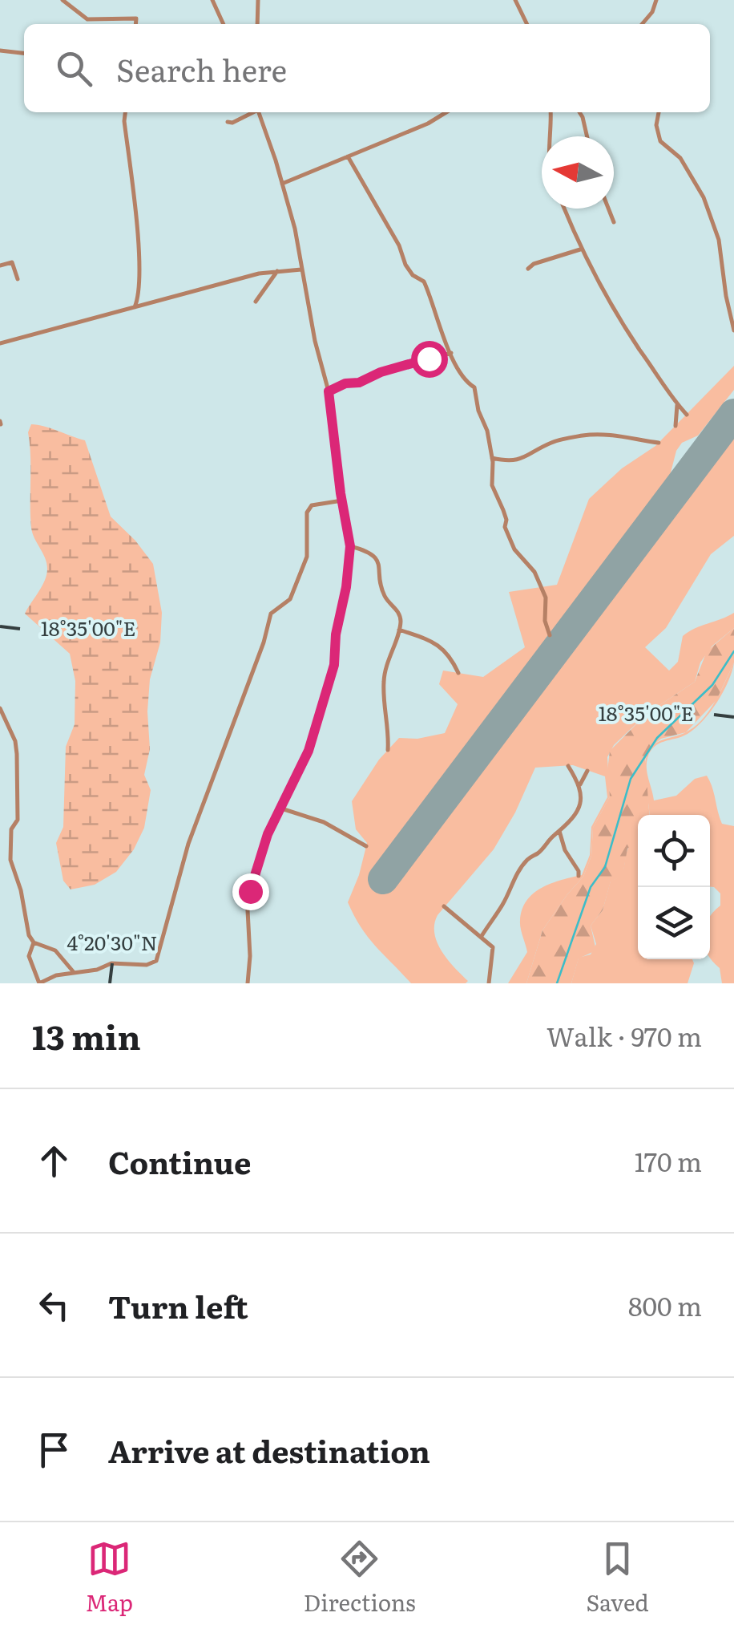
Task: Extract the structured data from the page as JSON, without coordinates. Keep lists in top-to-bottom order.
{
  "north": "left",
  "page": {
    "search": "Search here",
    "heading": ["13 min", "Walk · 970 m"],
    "list": [
      ["Continue", "170 m"],
      ["Turn left", "800 m"],
      "Arrive at destination"
    ],
    "nav": ["Map", "Directions", "Saved"]
  },
  "coordinates": ["18°35'00\"E", "4°20'30\"N"]
}
